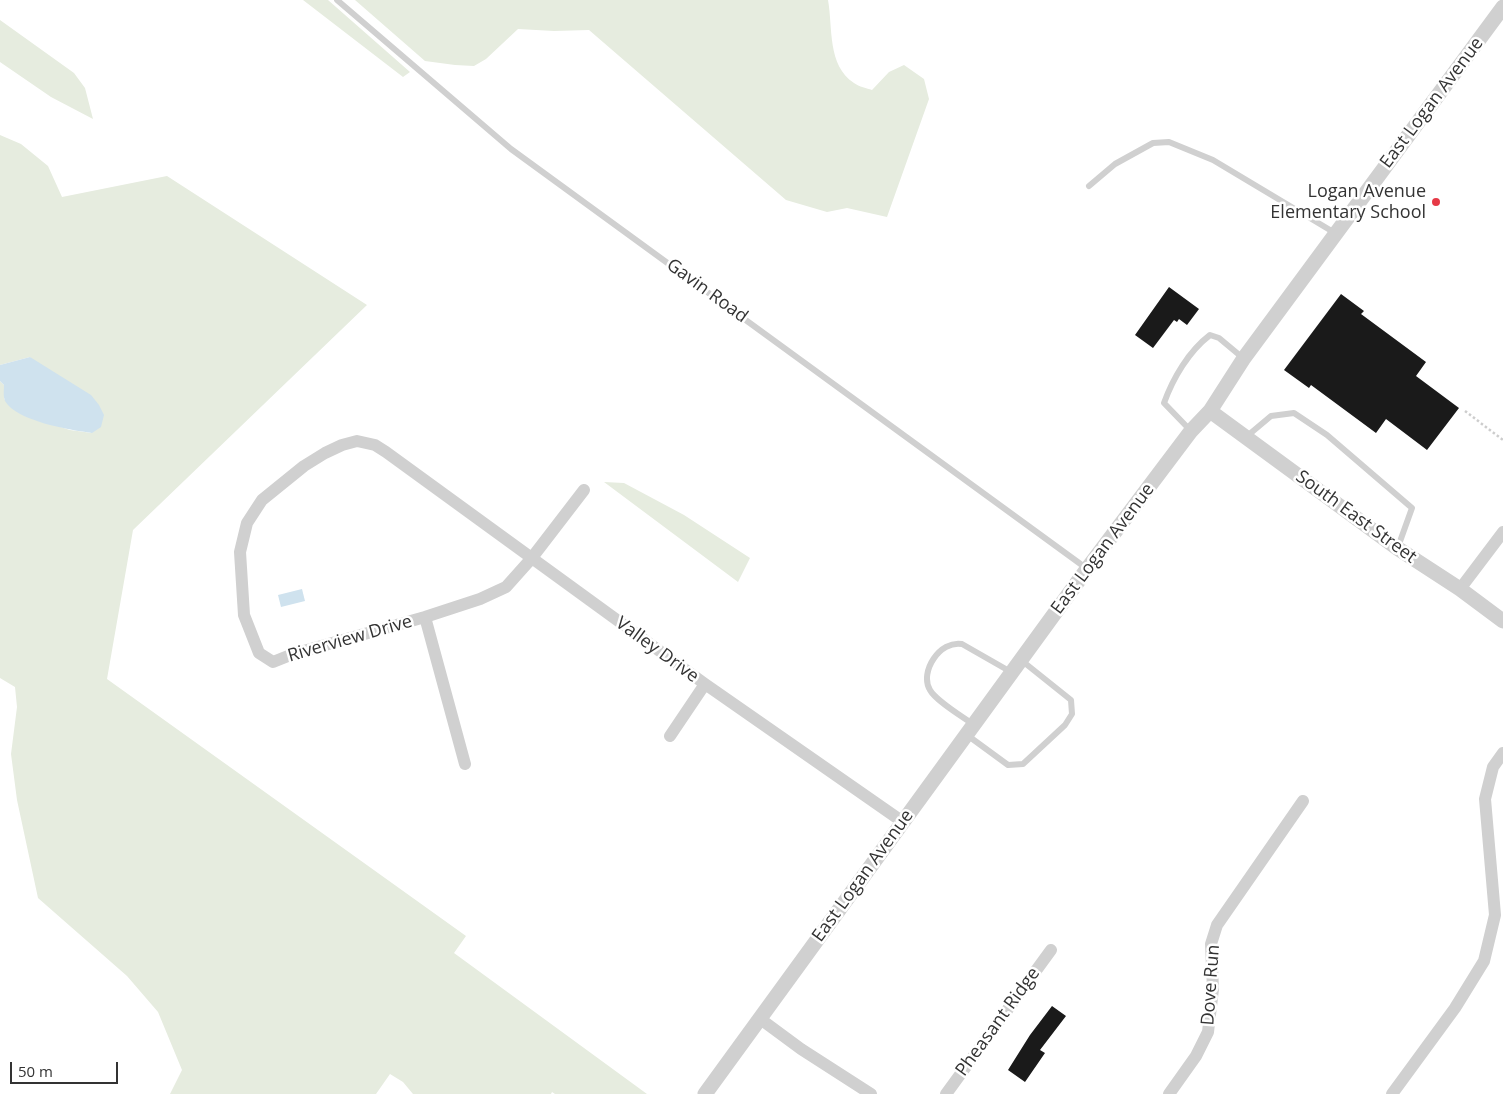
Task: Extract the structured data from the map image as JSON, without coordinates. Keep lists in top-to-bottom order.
{
  "streets": {
    "street": [
      "East Logan Avenue",
      "South East Street",
      "Riverview Drive",
      "Valley Drive",
      "Dove Run",
      "Pheasant Ridge"
    ],
    "lane": ["Gavin Road"]
  },
  "crossings": [
    ["East Logan Avenue", "Gavin Road"],
    ["East Logan Avenue", "South East Street"],
    ["East Logan Avenue", "Valley Drive"],
    ["Riverview Drive", "Valley Drive"]
  ],
  "places": ["Logan Avenue Elementary School"],
  "scale_bar": "50 m"
}
